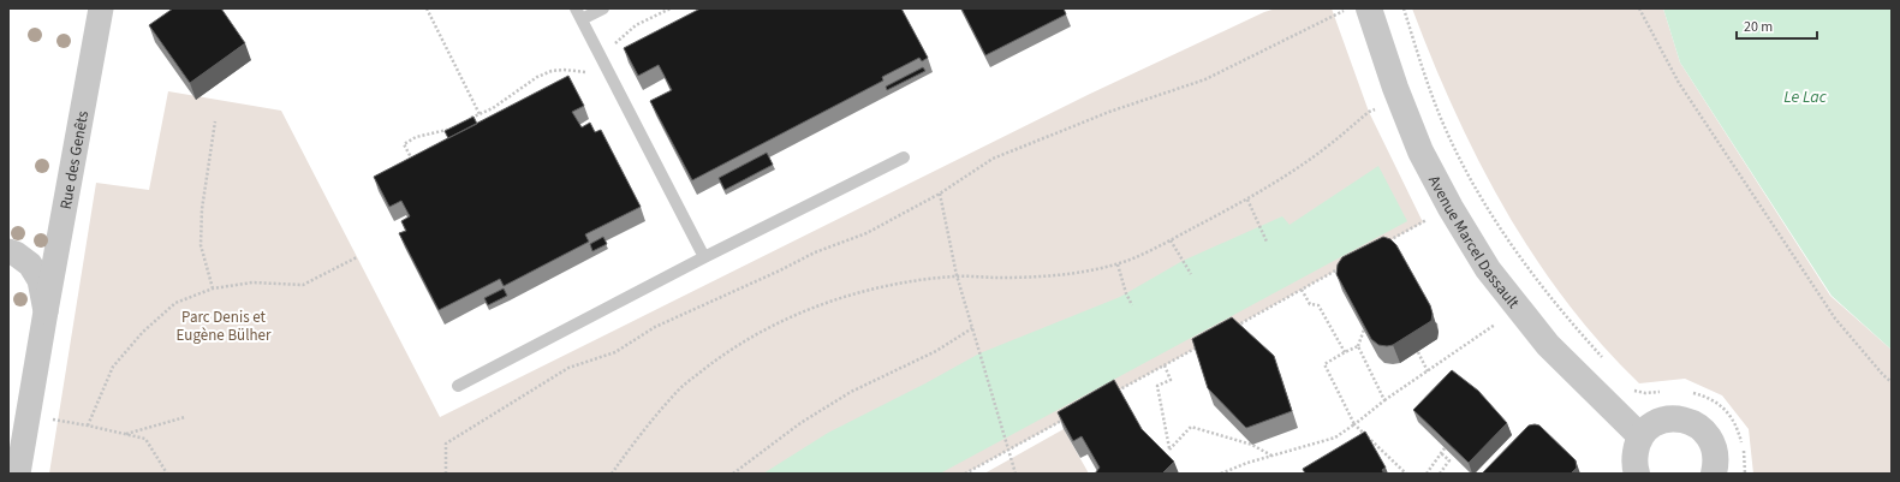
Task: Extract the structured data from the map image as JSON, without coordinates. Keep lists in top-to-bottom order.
{
  "streets": {
    "street": ["Rue des Genêts", "Avenue Marcel Dassault"]
  },
  "water": ["Le Lac"],
  "parks": ["Parc Denis et Eugène Bülher"],
  "scale_bar": "20 m"
}
